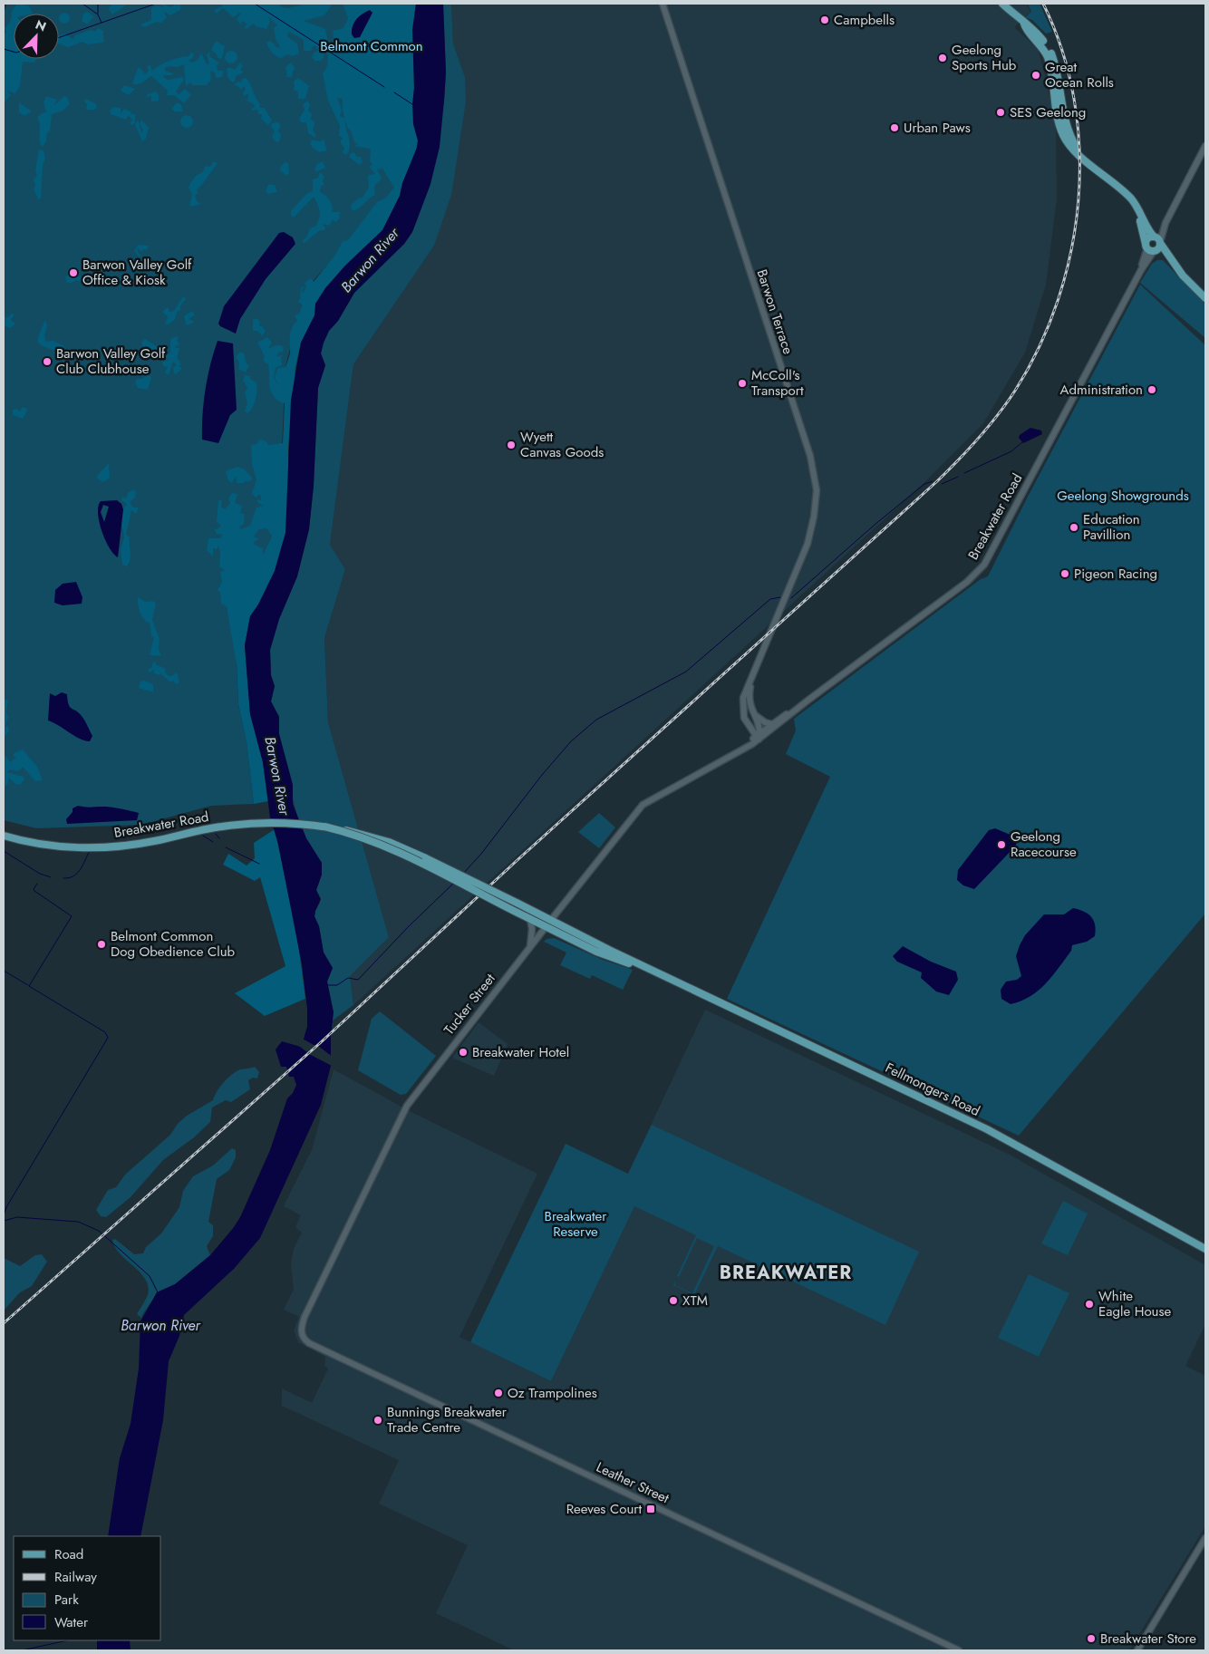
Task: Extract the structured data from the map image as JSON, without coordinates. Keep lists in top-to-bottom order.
{
  "streets": {
    "main road": ["Breakwater Road", "Tucker Street", "Fellmongers Road"],
    "street": ["Barwon Terrace", "Leather Street"]
  },
  "crossings": [
    ["Barwon Terrace", "Tucker Street"],
    ["Breakwater Road", "Tucker Street"],
    ["Breakwater Road", "Fellmongers Road"],
    ["Tucker Street", "Fellmongers Road"],
    ["Tucker Street", "Leather Street"]
  ],
  "districts": ["BREAKWATER"],
  "water": ["Barwon River"],
  "parks": ["Belmont Common", "Geelong Showgrounds", "Breakwater Reserve"],
  "places": {
    "other": [
      "Campbells",
      "Geelong Sports Hub",
      "Great Ocean Rolls",
      "SES Geelong",
      "Urban Paws",
      "Barwon Valley Golf Office & Kiosk",
      "Barwon Valley Golf Club Clubhouse",
      "McColl's Transport",
      "Administration",
      "Wyett Canvas Goods",
      "Education Pavillion",
      "Pigeon Racing",
      "Geelong Racecourse",
      "Belmont Common Dog Obedience Club",
      "Breakwater Hotel",
      "XTM",
      "White Eagle House",
      "Oz Trampolines",
      "Bunnings Breakwater Trade Centre",
      "Breakwater Store"
    ],
    "transit": ["Reeves Court"]
  },
  "legend": [
    "Road",
    "Railway",
    "Park",
    "Water"
  ],
  "north": "top right"
}
